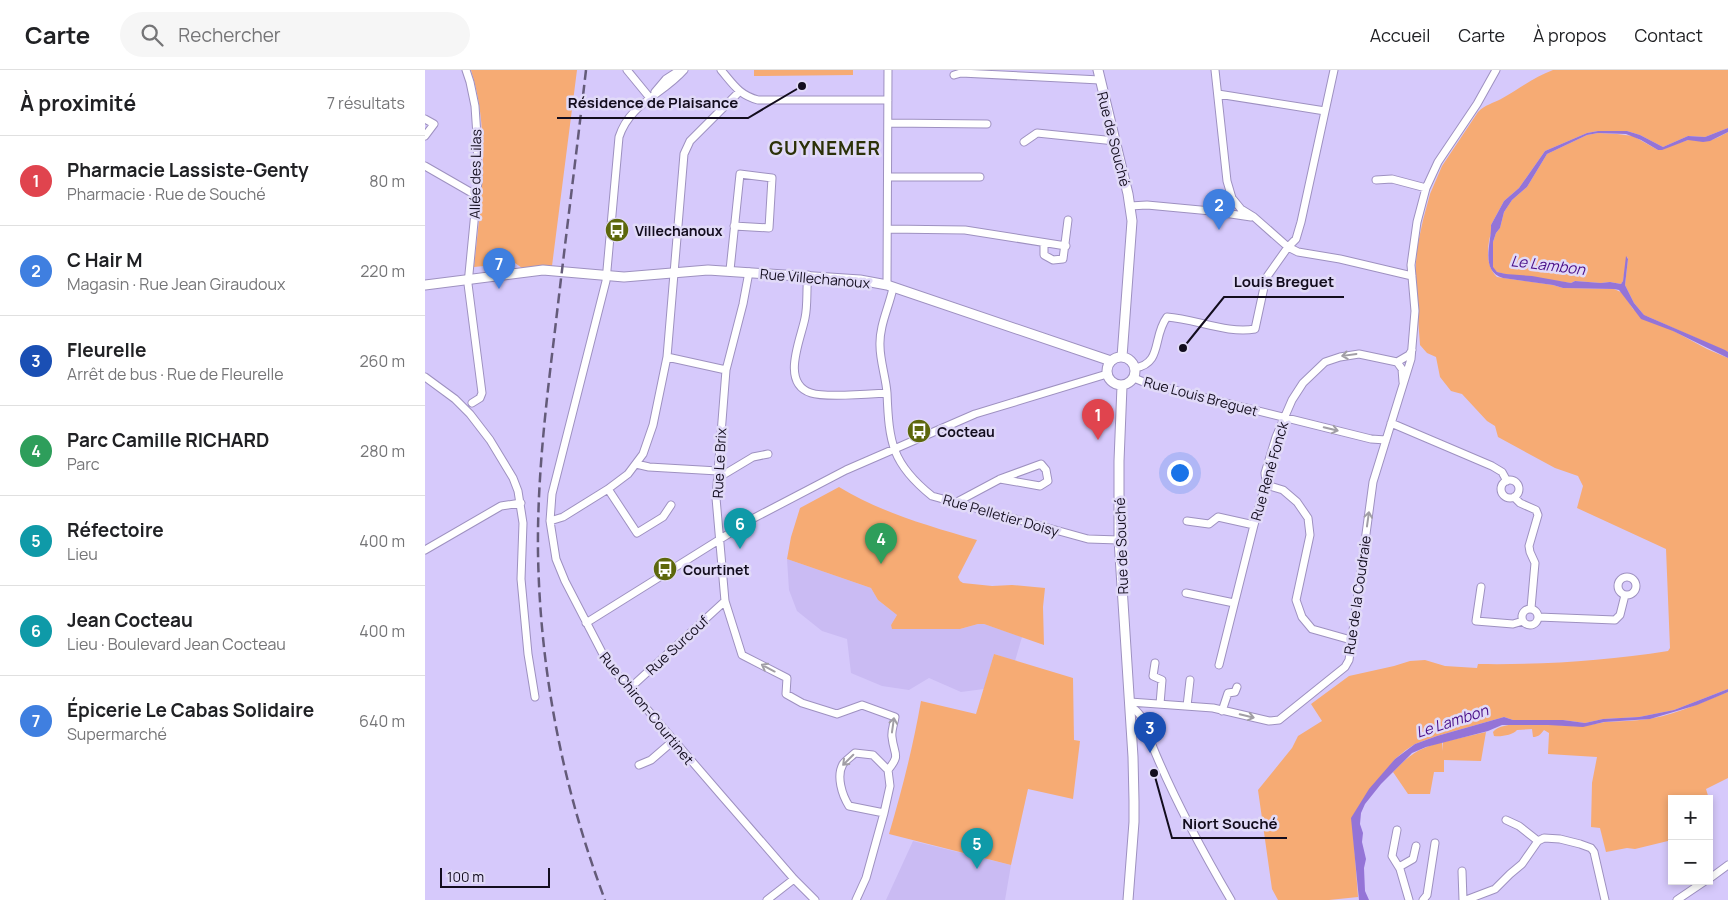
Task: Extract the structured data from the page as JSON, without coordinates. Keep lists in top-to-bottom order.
{
  "streets": {
    "street": [
      "Rue de Souché",
      "Allée des Lilas",
      "Rue Villechanoux",
      "Rue Louis Breguet",
      "Rue Le Brix",
      "Rue René Fonck",
      "Rue Pelletier Doisy",
      "Rue de la Coudraie",
      "Rue Surcouf",
      "Rue Chiron-Courtinet"
    ]
  },
  "crossings": [
    ["Rue de Souché", "Rue Villechanoux"],
    ["Rue de Souché", "Rue Louis Breguet"],
    ["Rue de Souché", "Rue Pelletier Doisy"],
    ["Rue de Souché", "Rue de la Coudraie"],
    ["Allée des Lilas", "Rue Villechanoux"],
    ["Rue Villechanoux", "Rue Louis Breguet"],
    ["Rue Villechanoux", "Rue Le Brix"],
    ["Rue Villechanoux", "Rue Pelletier Doisy"],
    ["Rue Villechanoux", "Rue Chiron-Courtinet"],
    ["Rue Louis Breguet", "Rue René Fonck"],
    ["Rue Louis Breguet", "Rue de la Coudraie"],
    ["Rue Le Brix", "Rue Surcouf"],
    ["Rue Surcouf", "Rue Chiron-Courtinet"]
  ],
  "one_way": ["Rue Louis Breguet", "Rue de la Coudraie"],
  "districts": ["GUYNEMER"],
  "water": ["Le Lambon"],
  "places": {
    "other": ["Résidence de Plaisance", "Louis Breguet", "Niort Souché"],
    "bus stop": ["Villechanoux", "Cocteau", "Courtinet"]
  },
  "scale_bar": "100 m",
  "page": {
    "header": "Carte",
    "search": "Rechercher",
    "nav": [
      "Accueil",
      "Carte",
      "À propos",
      "Contact"
    ],
    "heading": ["À proximité", "7 résultats"],
    "list": [
      {
        "mark": "1",
        "name": "Pharmacie Lassiste-Genty",
        "note": "Pharmacie · Rue de Souché",
        "value": "80 m"
      },
      {
        "mark": "2",
        "name": "C Hair M",
        "note": "Magasin · Rue Jean Giraudoux",
        "value": "220 m"
      },
      {
        "mark": "3",
        "name": "Fleurelle",
        "note": "Arrêt de bus · Rue de Fleurelle",
        "value": "260 m"
      },
      {
        "mark": "4",
        "name": "Parc Camille RICHARD",
        "note": "Parc",
        "value": "280 m"
      },
      {
        "mark": "5",
        "name": "Réfectoire",
        "note": "Lieu",
        "value": "400 m"
      },
      {
        "mark": "6",
        "name": "Jean Cocteau",
        "note": "Lieu · Boulevard Jean Cocteau",
        "value": "400 m"
      },
      {
        "mark": "7",
        "name": "Épicerie Le Cabas Solidaire",
        "note": "Supermarché",
        "value": "640 m"
      }
    ],
    "pins": [
      "2",
      "7",
      "1",
      "6",
      "4",
      "3",
      "5"
    ],
    "map_buttons": ["+", "−"],
    "scale": "100 m"
  }
}
